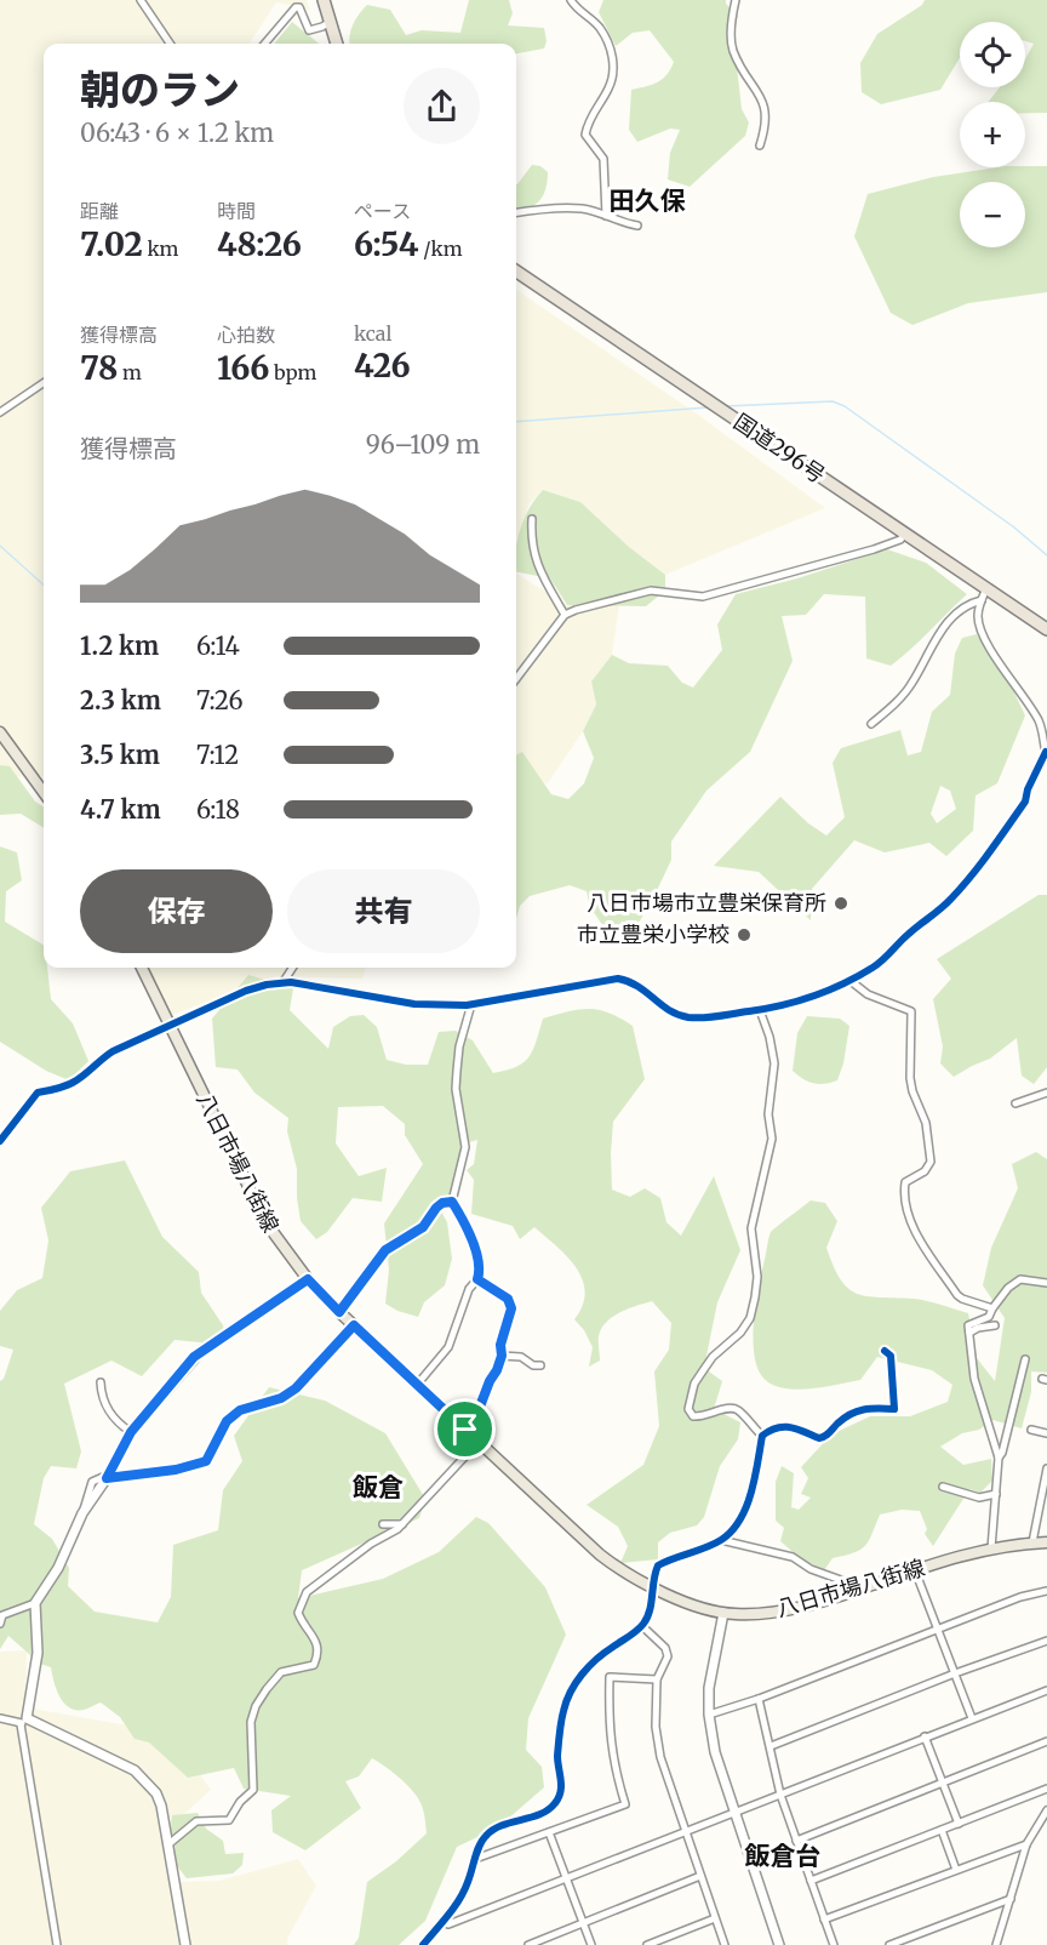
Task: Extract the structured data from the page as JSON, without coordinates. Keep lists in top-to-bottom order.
{
  "streets": {
    "highway": ["国道296号"],
    "main road": ["八日市場八街線"]
  },
  "districts": ["田久保", "飯倉", "飯倉台"],
  "places": ["八日市場市立豊栄保育所", "市立豊栄小学校"],
  "page": {
    "map_buttons": ["+", "−"],
    "heading": ["朝のラン", "06:43 · 6 × 1.2 km"],
    "stats": [
      ["距離", "7.02 km"],
      ["時間", "48:26"],
      ["ペース", "6:54 /km"],
      ["獲得標高", "78 m"],
      ["心拍数", "166 bpm"],
      ["kcal", "426"]
    ],
    "chart": ["獲得標高", "96–109 m"],
    "list": [
      {
        "name": "1.2 km",
        "note": "6:14"
      },
      {
        "name": "2.3 km",
        "note": "7:26"
      },
      {
        "name": "3.5 km",
        "note": "7:12"
      },
      {
        "name": "4.7 km",
        "note": "6:18"
      }
    ],
    "buttons": ["保存", "共有"]
  }
}
